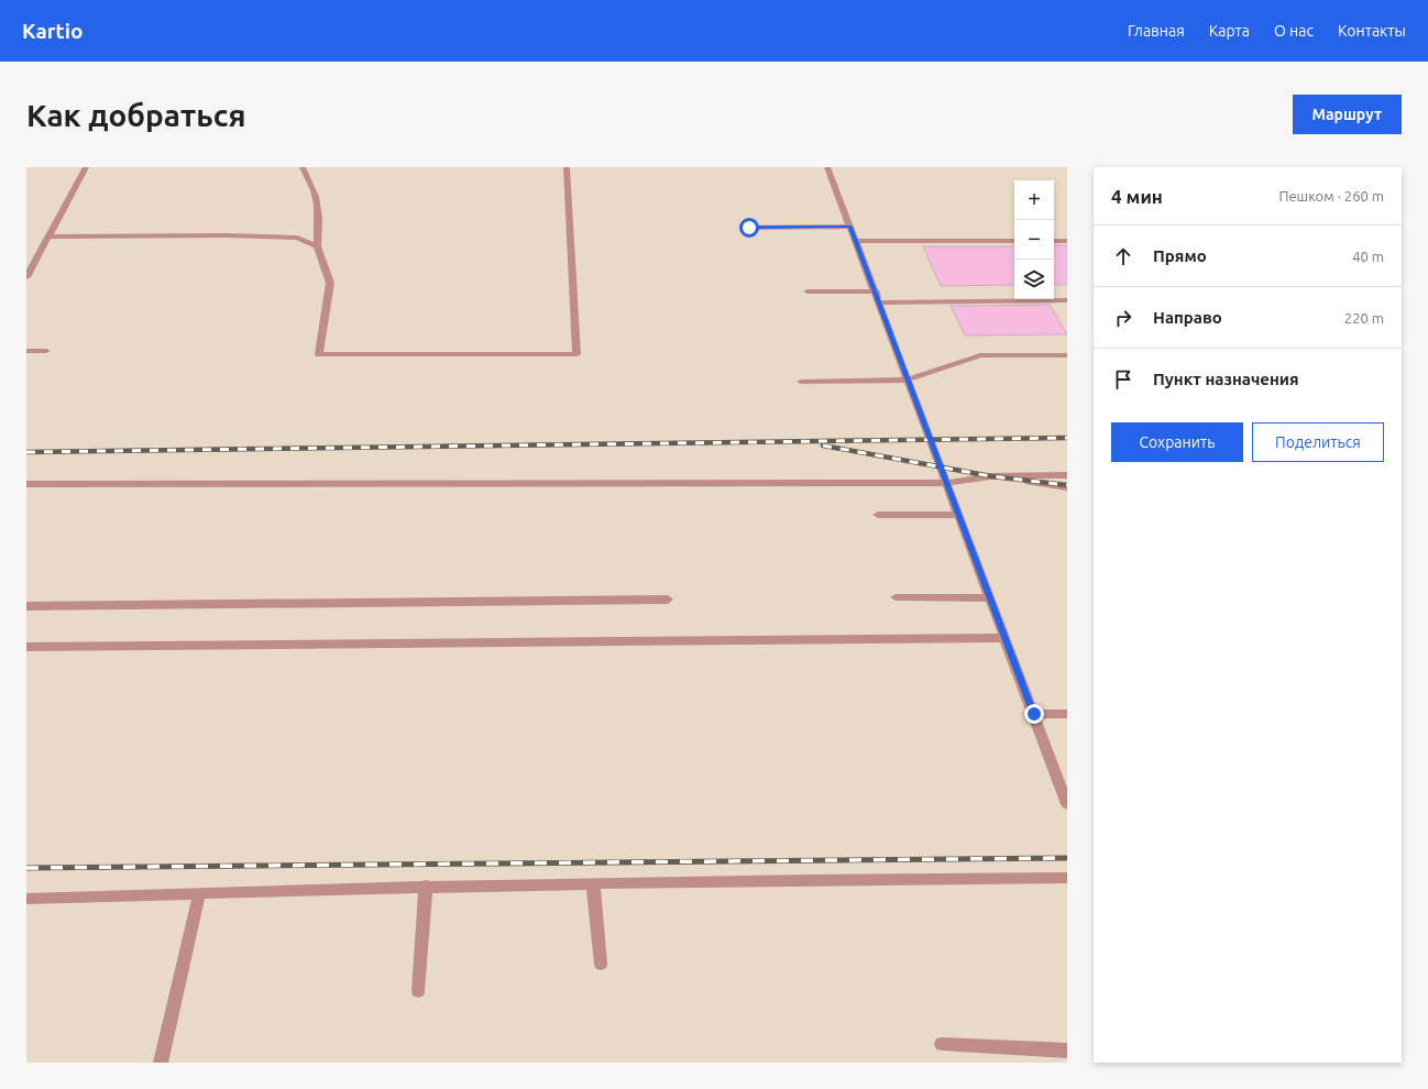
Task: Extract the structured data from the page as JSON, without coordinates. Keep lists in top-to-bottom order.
{
  "page": {
    "header": "Kartio",
    "nav": [
      "Главная",
      "Карта",
      "О нас",
      "Контакты"
    ],
    "buttons": [
      "Маршрут",
      ["Сохранить", "Поделиться"]
    ],
    "title": "Как добраться",
    "heading": ["4 мин", "Пешком · 260 m"],
    "map_buttons": ["+", "−"],
    "list": [
      ["Прямо", "40 m"],
      ["Направо", "220 m"],
      "Пункт назначения"
    ]
  }
}
